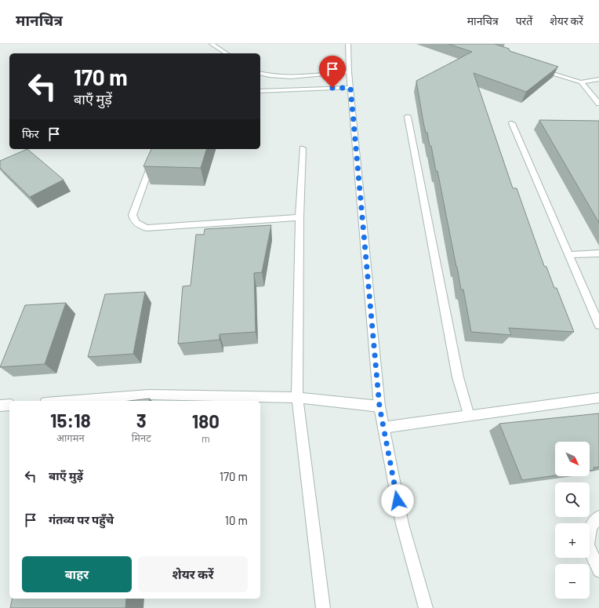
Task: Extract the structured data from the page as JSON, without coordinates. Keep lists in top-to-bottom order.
{
  "north": "bottom right",
  "page": {
    "header": "मानचित्र",
    "nav": ["मानचित्र", "परतें", "शेयर करें"],
    "turn": ["170 m", "बाएँ मुड़ें"],
    "then": "फिर",
    "eta": [
      "15:18",
      "आगमन",
      "3",
      "मिनट",
      "180",
      "m"
    ],
    "map_buttons": ["+", "−"],
    "list": [
      {
        "name": "बाएँ मुड़ें",
        "value": "170 m"
      },
      {
        "name": "गंतव्य पर पहुँचे",
        "value": "10 m"
      }
    ],
    "buttons": ["बाहर", "शेयर करें"]
  }
}
